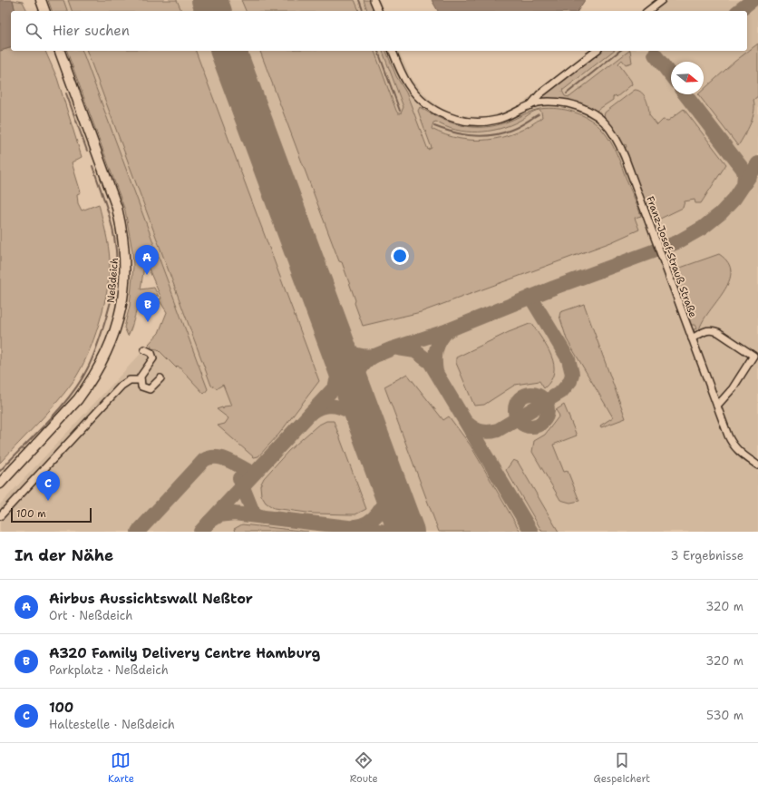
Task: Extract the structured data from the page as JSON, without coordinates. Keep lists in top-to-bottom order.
{
  "streets": {
    "street": ["Franz-Josef-Strauß Straße", "Neßdeich"]
  },
  "scale_bar": "100 m",
  "north": "right",
  "page": {
    "search": "Hier suchen",
    "pins": ["A", "B", "C"],
    "scale": "100 m",
    "heading": ["In der Nähe", "3 Ergebnisse"],
    "list": [
      {
        "mark": "A",
        "name": "Airbus Aussichtswall Neßtor",
        "note": "Ort · Neßdeich",
        "value": "320 m"
      },
      {
        "mark": "B",
        "name": "A320 Family Delivery Centre Hamburg",
        "note": "Parkplatz · Neßdeich",
        "value": "320 m"
      },
      {
        "mark": "C",
        "name": "100",
        "note": "Haltestelle · Neßdeich",
        "value": "530 m"
      }
    ],
    "nav": ["Karte", "Route", "Gespeichert"]
  }
}
